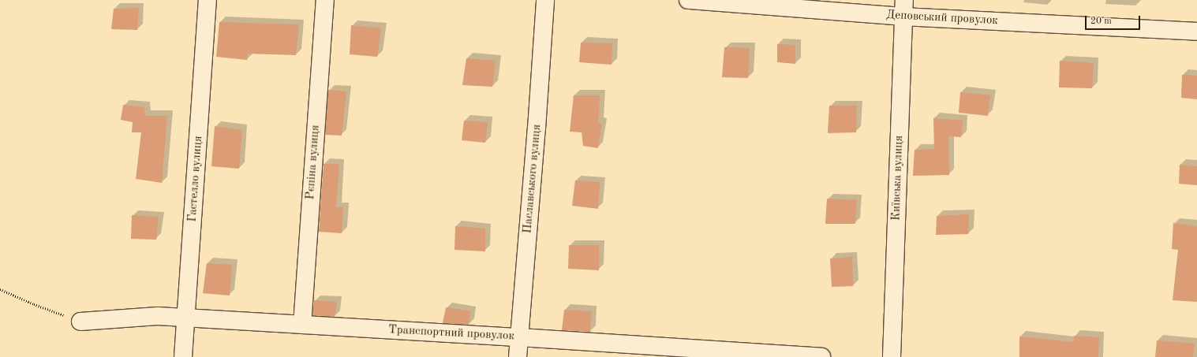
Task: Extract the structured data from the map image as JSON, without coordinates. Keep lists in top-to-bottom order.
{
  "streets": {
    "street": [
      "Деповський провулок",
      "Рєпіна вулиця",
      "Київська вулиця",
      "Гастелло вулиця",
      "Паславського вулиця",
      "Транспортний провулок"
    ]
  },
  "crossings": [
    ["Деповський провулок", "Київська вулиця"],
    ["Рєпіна вулиця", "Транспортний провулок"],
    ["Гастелло вулиця", "Транспортний провулок"],
    ["Паславського вулиця", "Транспортний провулок"]
  ],
  "scale_bar": "20 m"
}
